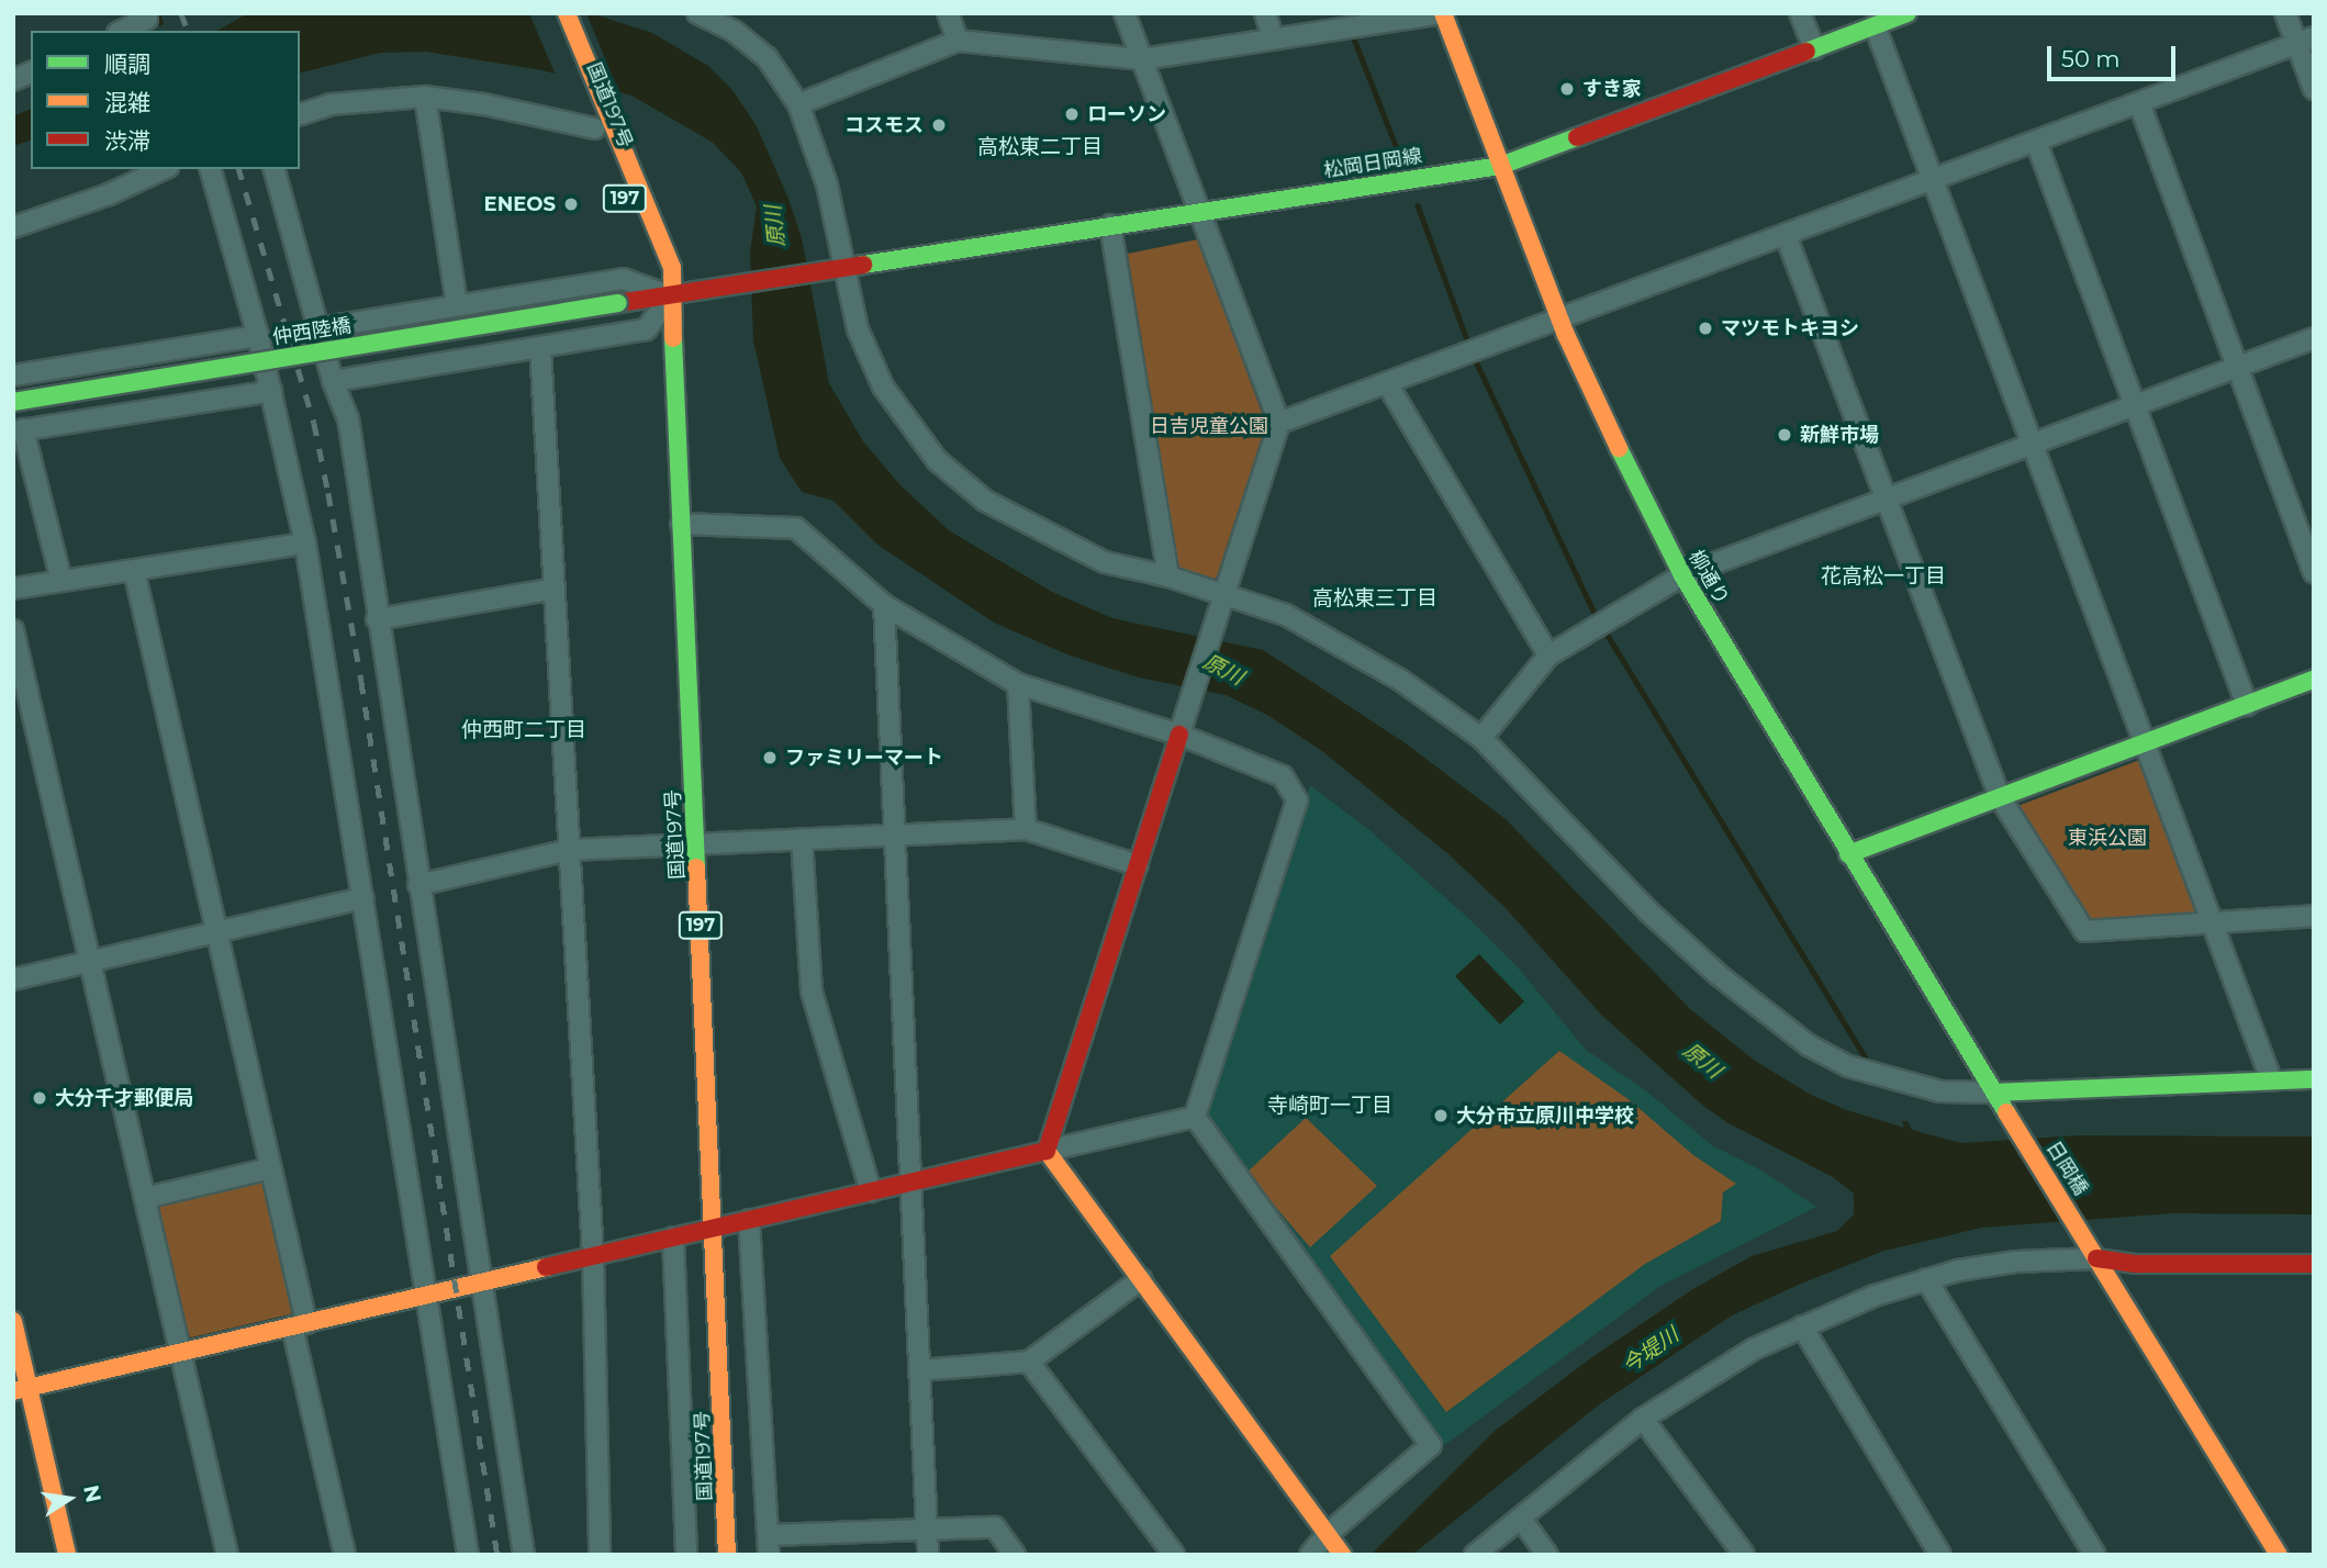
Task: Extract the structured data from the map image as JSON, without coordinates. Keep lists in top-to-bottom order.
{
  "streets": {
    "main road": [
      "国道197号",
      "松岡日岡線",
      "197",
      "仲西陸橋",
      "柳通り",
      "日岡橋"
    ]
  },
  "crossings": [
    ["国道197号", "松岡日岡線"],
    ["国道197号", "仲西陸橋"],
    ["松岡日岡線", "仲西陸橋"],
    ["松岡日岡線", "柳通り"],
    ["柳通り", "日岡橋"]
  ],
  "districts": [
    "高松東二丁目",
    "花高松一丁目",
    "高松東三丁目",
    "仲西町二丁目",
    "寺崎町一丁目"
  ],
  "water": ["原川", "今堤川"],
  "parks": ["日吉児童公園", "東浜公園"],
  "places": [
    "すき家",
    "ローソン",
    "コスモス",
    "ENEOS",
    "マツモトキヨシ",
    "新鮮市場",
    "ファミリーマート",
    "大分千才郵便局",
    "大分市立原川中学校"
  ],
  "legend": ["順調", "混雑", "渋滞"],
  "scale_bar": "50 m",
  "north": "right"
}
